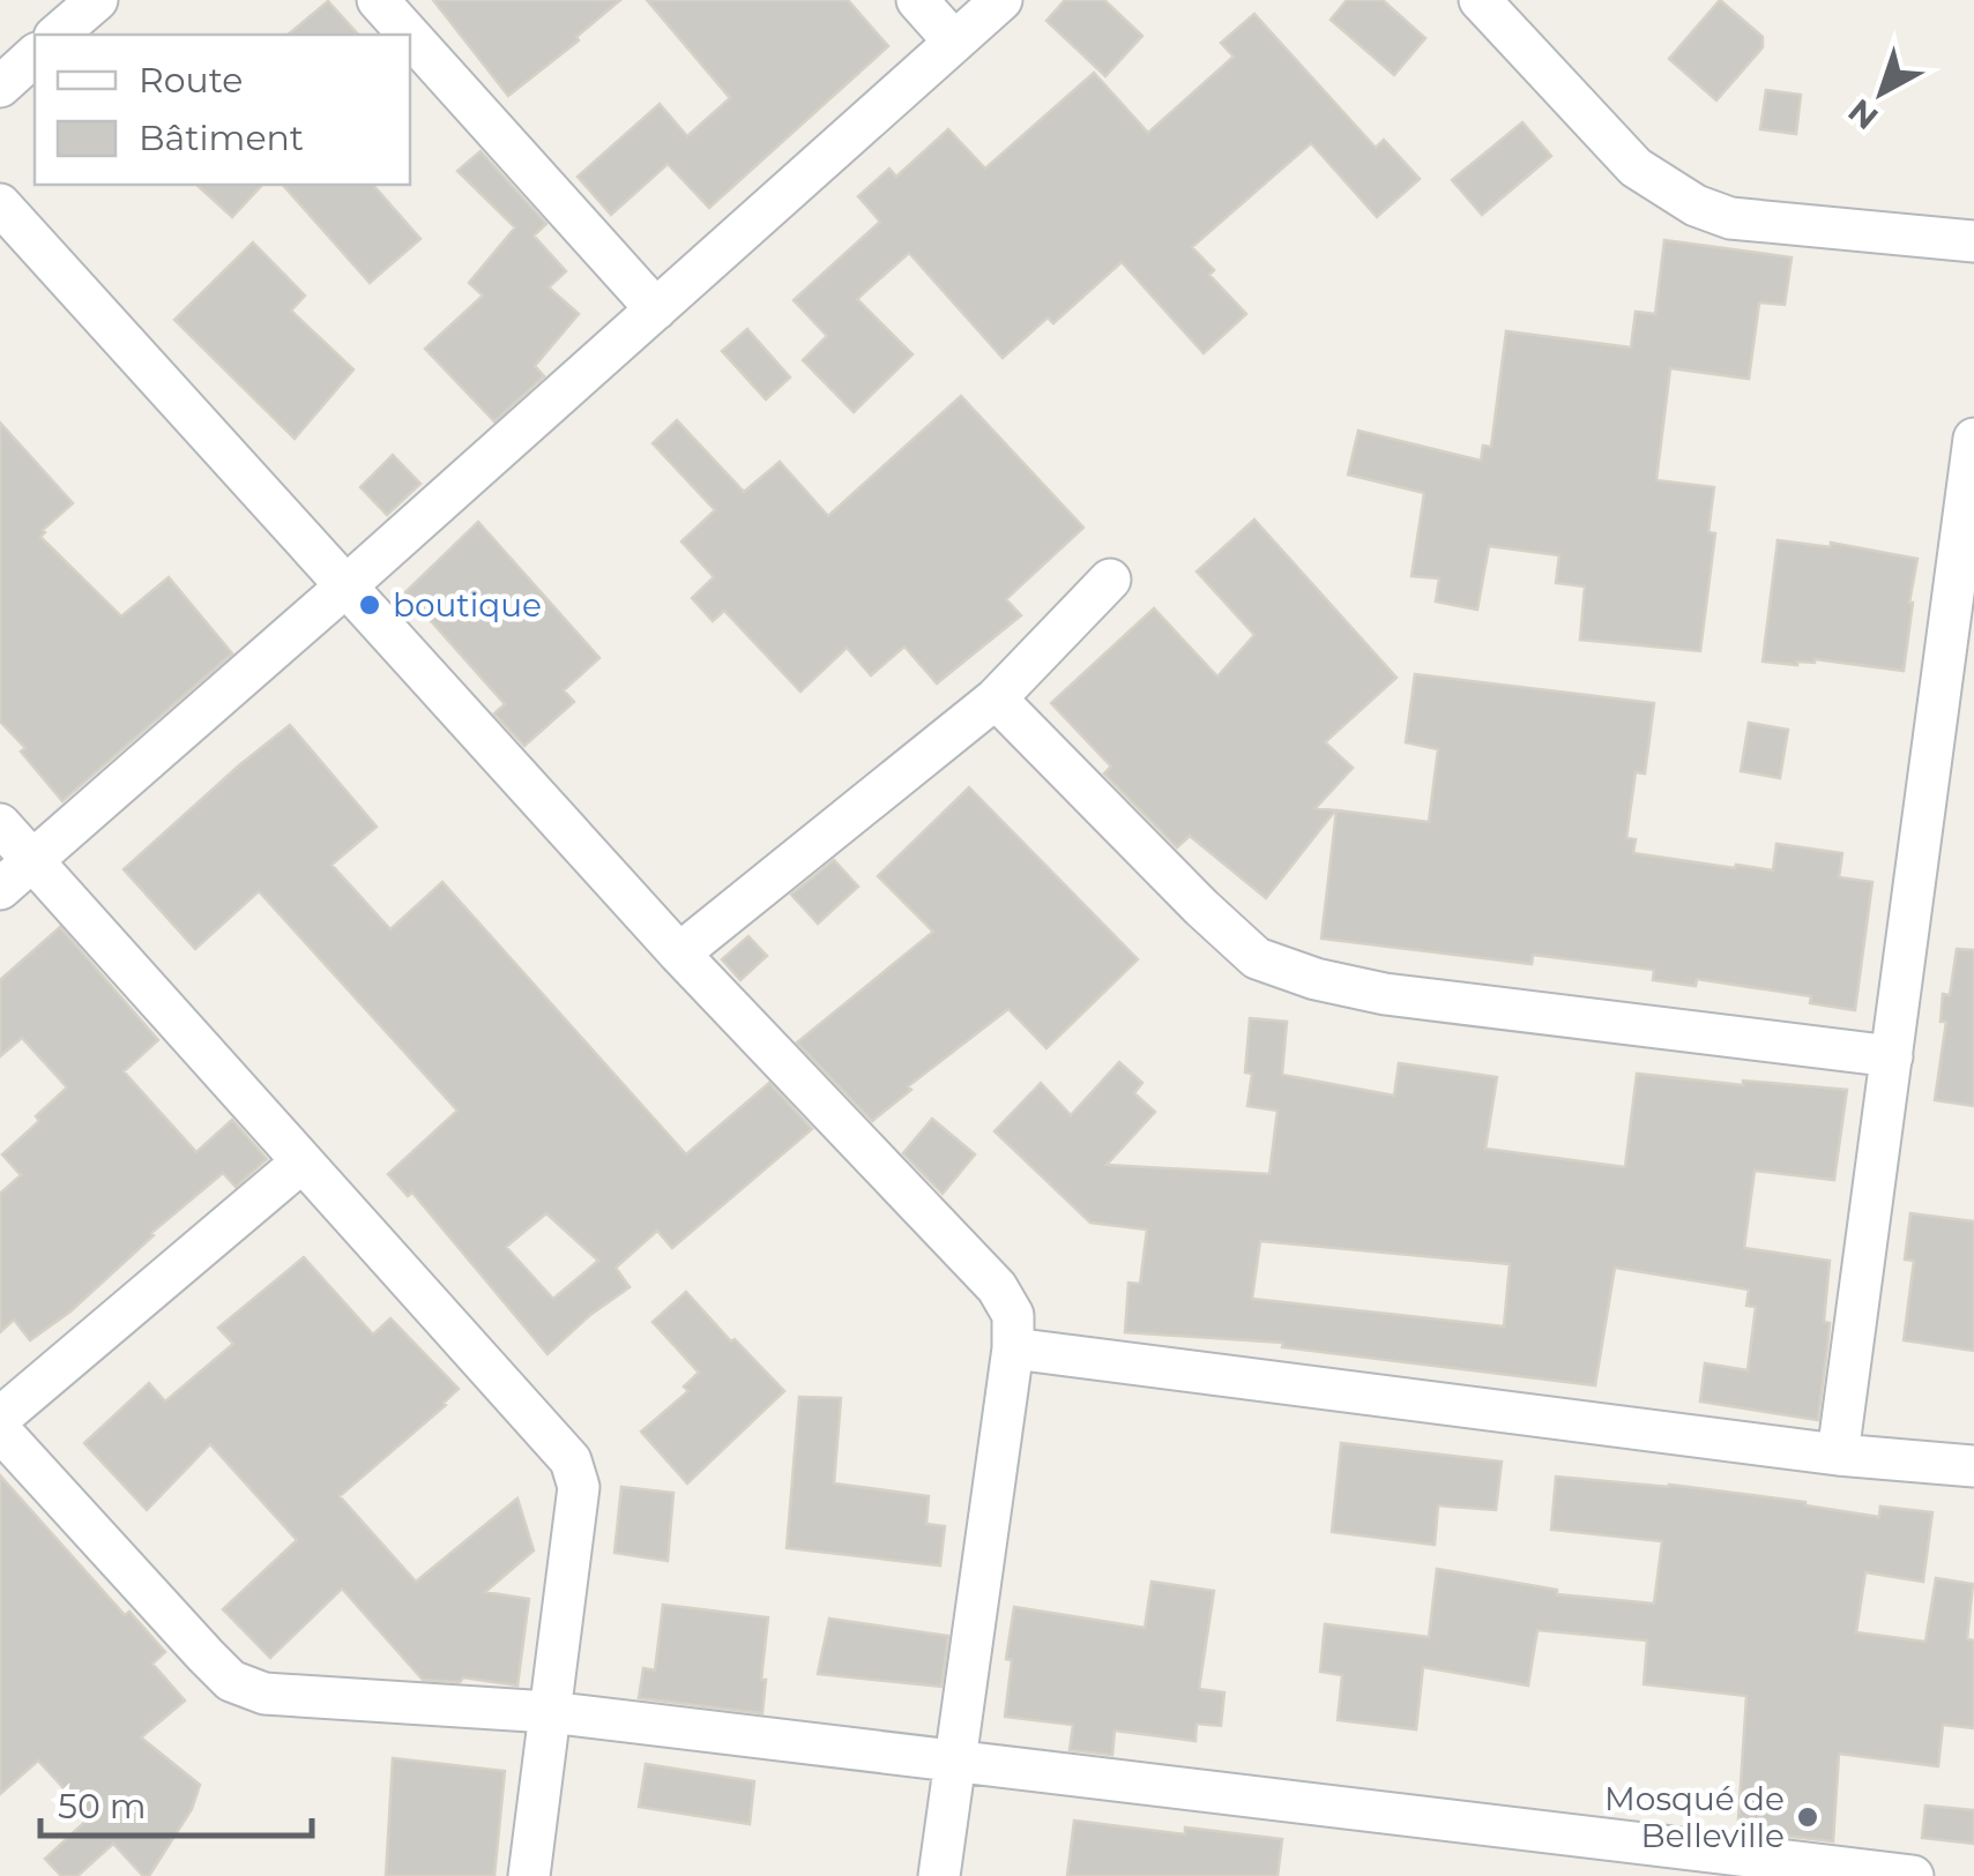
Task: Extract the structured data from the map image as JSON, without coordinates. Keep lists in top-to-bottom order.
{
  "places": ["boutique", "Mosqué de Belleville"],
  "legend": ["Route", "Bâtiment"],
  "scale_bar": "50 m",
  "north": "bottom left"
}
